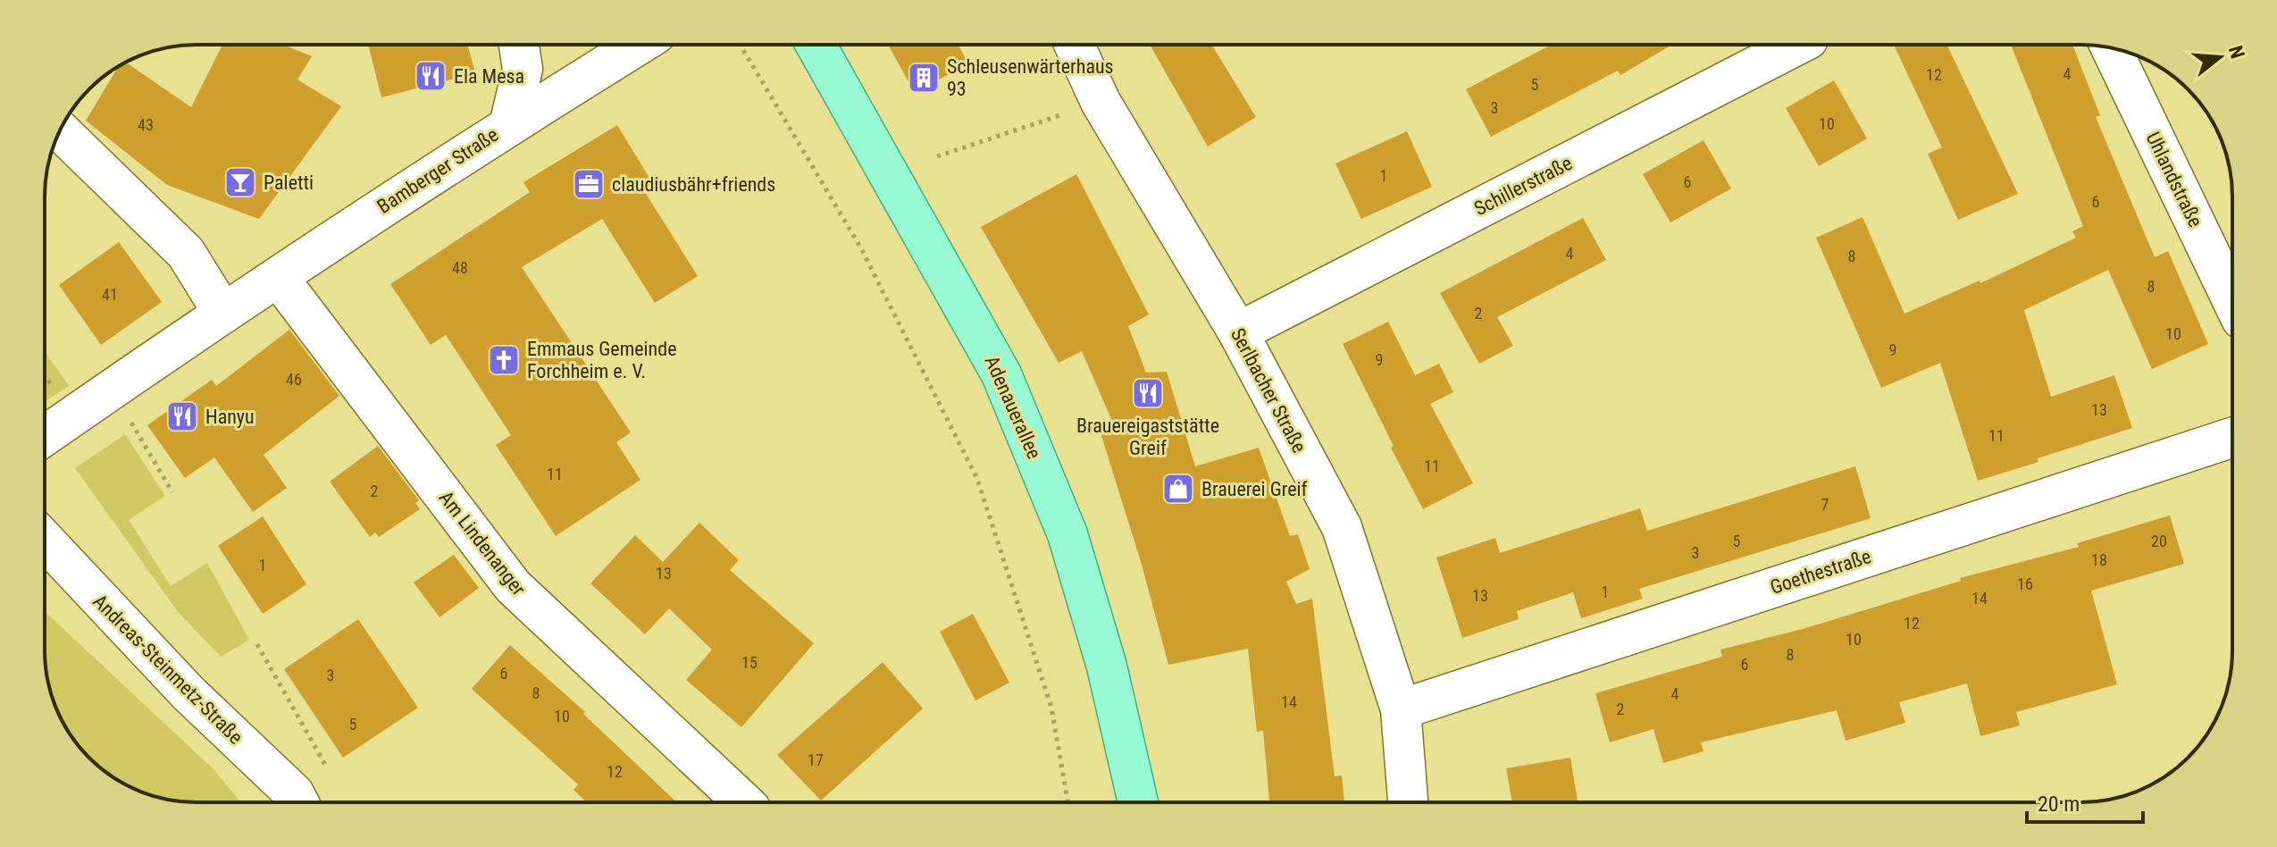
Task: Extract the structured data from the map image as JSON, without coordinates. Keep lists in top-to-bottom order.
{
  "streets": {
    "main road": ["Adenauerallee"],
    "street": [
      "Bamberger Straße",
      "Uhlandstraße",
      "Schillerstraße",
      "Serlbacher Straße",
      "Am Lindenanger",
      "Goethestraße",
      "Andreas-Steinmetz-Straße"
    ]
  },
  "crossings": [
    ["Bamberger Straße", "Am Lindenanger"],
    ["Schillerstraße", "Serlbacher Straße"],
    ["Serlbacher Straße", "Goethestraße"]
  ],
  "places": {
    "restaurant": ["Ela Mesa", "Brauereigaststätte Greif", "Hanyu"],
    "building": ["Schleusenwärterhaus 93"],
    "bar": ["Paletti"],
    "office": ["claudiusbähr+friends"],
    "church": ["Emmaus Gemeinde Forchheim e. V."],
    "shop": ["Brauerei Greif"]
  },
  "house_numbers": [
    "4",
    "12",
    "5",
    "3",
    "10",
    "43",
    "1",
    "6",
    "6",
    "4",
    "8",
    "48",
    "8",
    "41",
    "2",
    "10",
    "9",
    "9",
    "46",
    "13",
    "11",
    "11",
    "11",
    "2",
    "7",
    "5",
    "20",
    "3",
    "18",
    "1",
    "13",
    "16",
    "1",
    "13",
    "14",
    "12",
    "10",
    "8",
    "15",
    "6",
    "6",
    "3",
    "8",
    "4",
    "14",
    "2",
    "10",
    "5",
    "17",
    "12"
  ],
  "scale_bar": "20 m",
  "north": "right"
}
